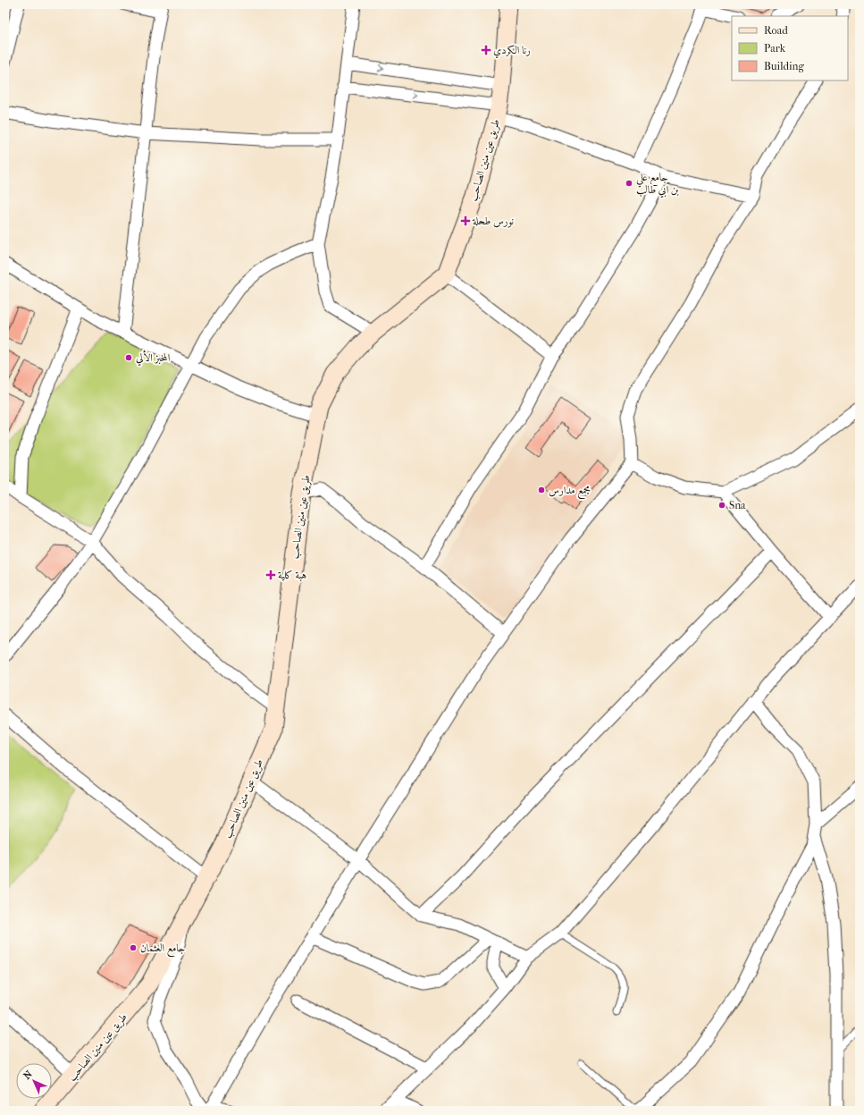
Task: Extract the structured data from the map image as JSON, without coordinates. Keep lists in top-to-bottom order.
{
  "streets": {
    "main road": ["طريق عين منين الصاحب"]
  },
  "places": {
    "health": ["رنا الكردي", "نورس طحلة", "هبة كلية"],
    "other": [
      "جامع علي بن ابي طالب",
      "المخبز الألي",
      "مجمع مدارس",
      "Sna",
      "جامع العثمان"
    ]
  },
  "legend": ["Road", "Park", "Building"],
  "north": "top left"
}
